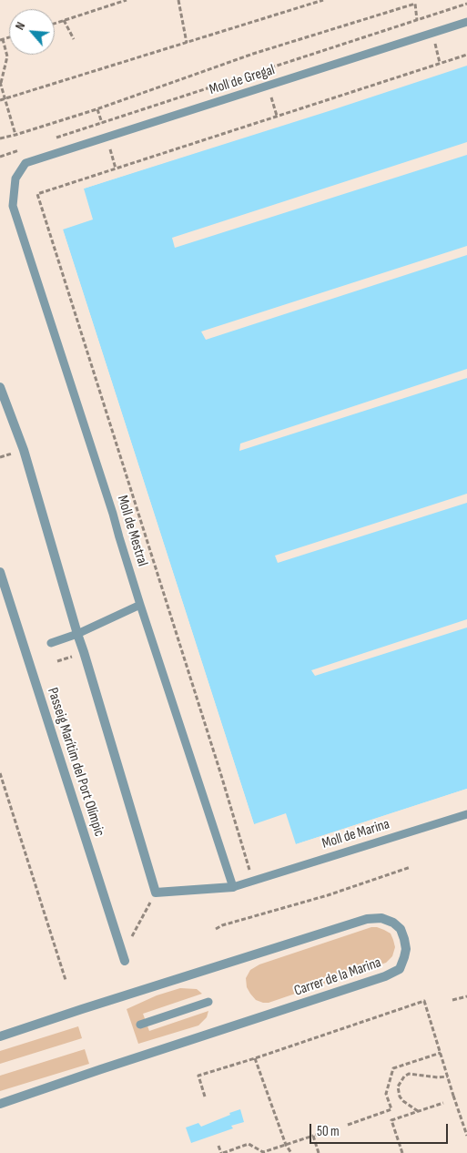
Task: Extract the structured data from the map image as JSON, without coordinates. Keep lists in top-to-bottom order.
{
  "streets": {
    "street": ["Passeig Marítim del Port Olímpic", "Carrer de la Marina"],
    "lane": ["Moll de Gregal", "Moll de Mestral", "Moll de Marina"]
  },
  "crossings": [
    ["Moll de Gregal", "Moll de Mestral"]
  ],
  "scale_bar": "50 m",
  "north": "top left"
}
